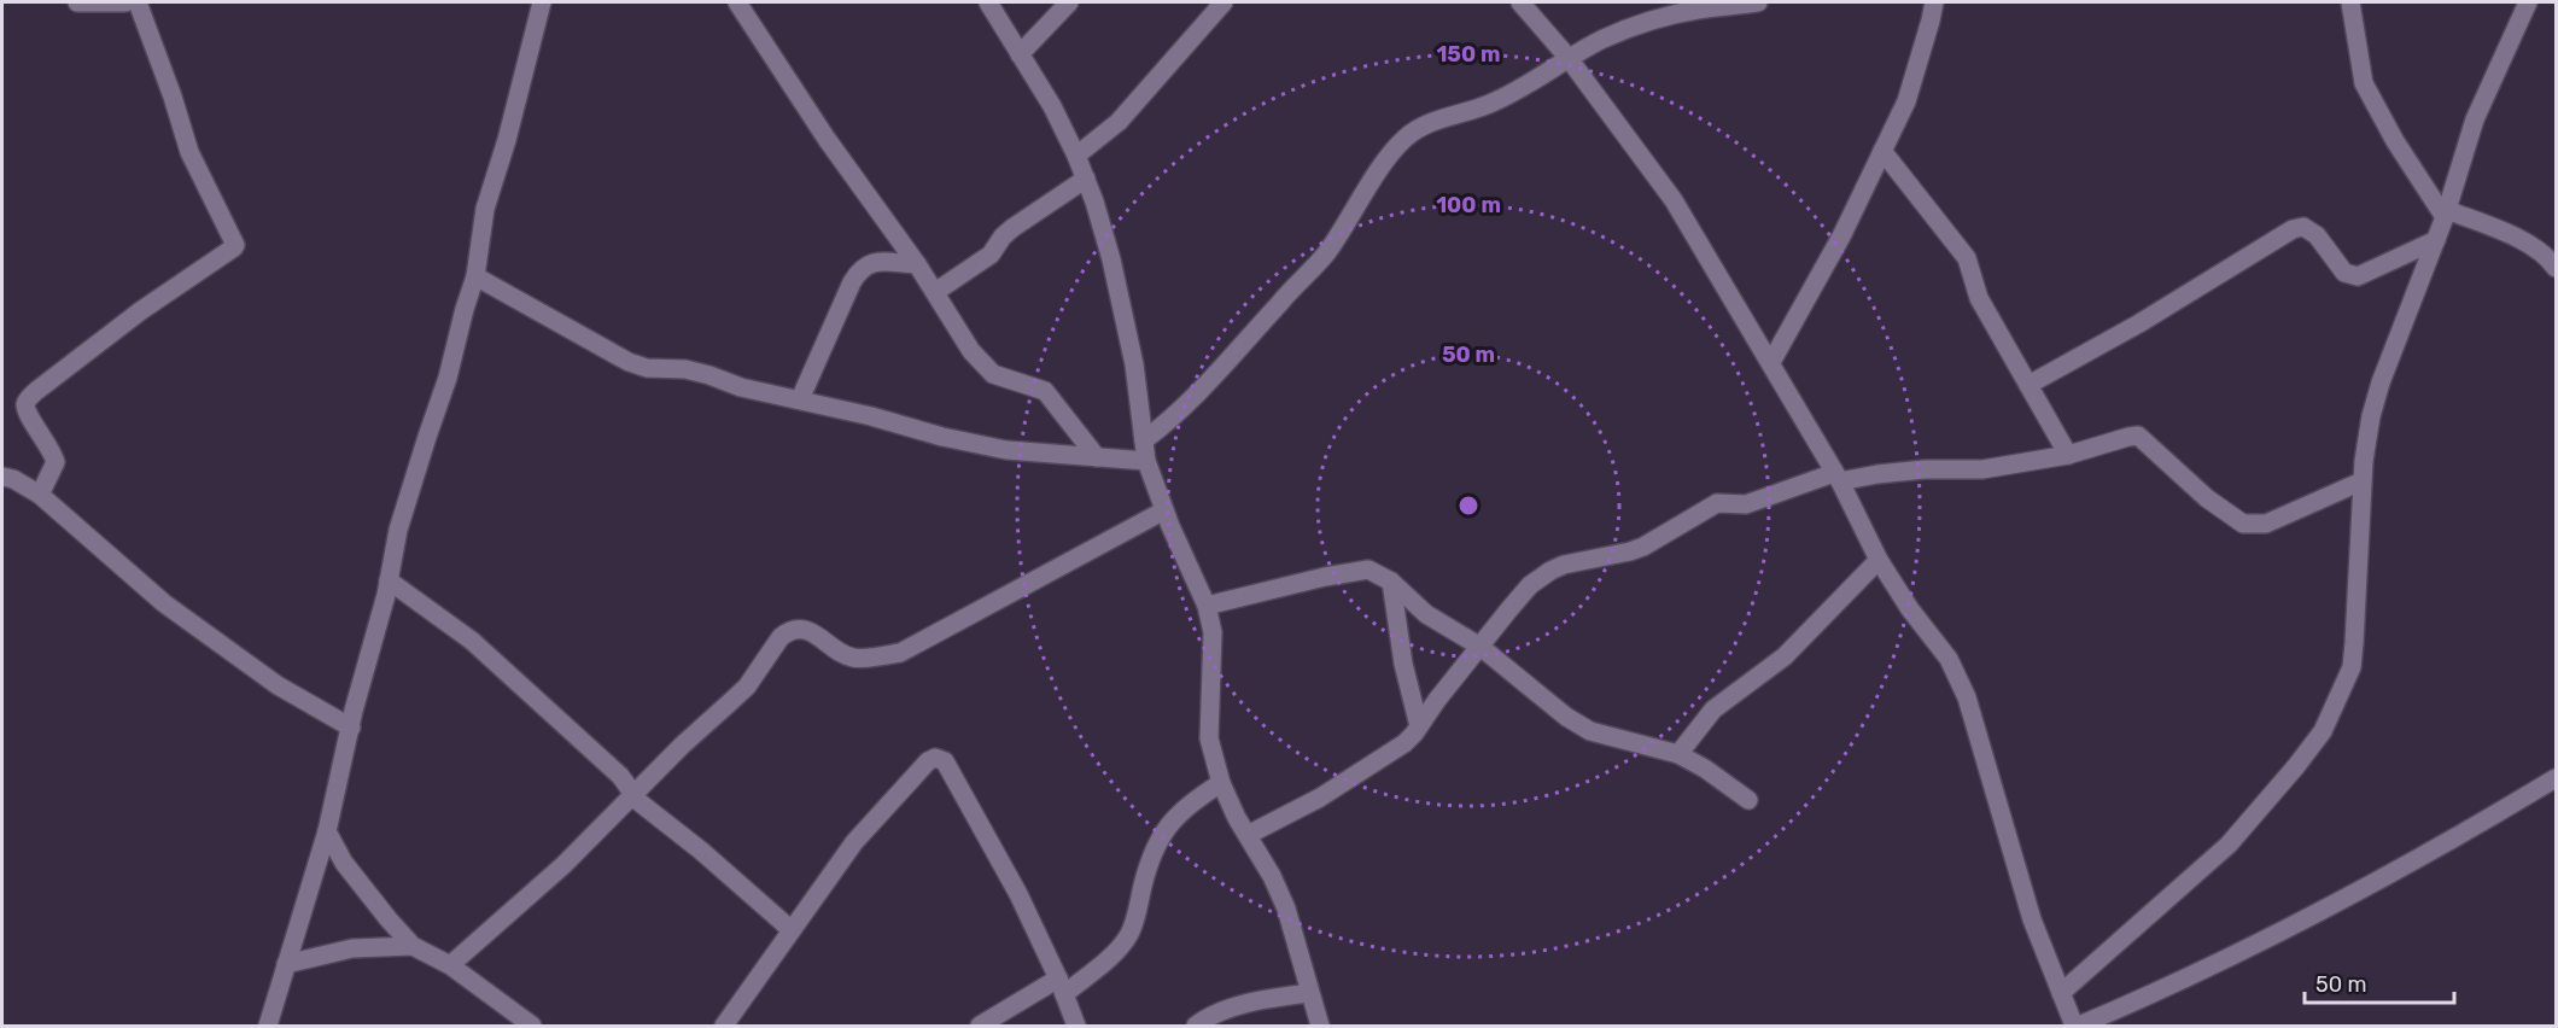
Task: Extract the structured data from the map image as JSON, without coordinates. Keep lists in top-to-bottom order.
{
  "scale_bar": "50 m",
  "rings": ["150 m", "100 m", "50 m"]
}
